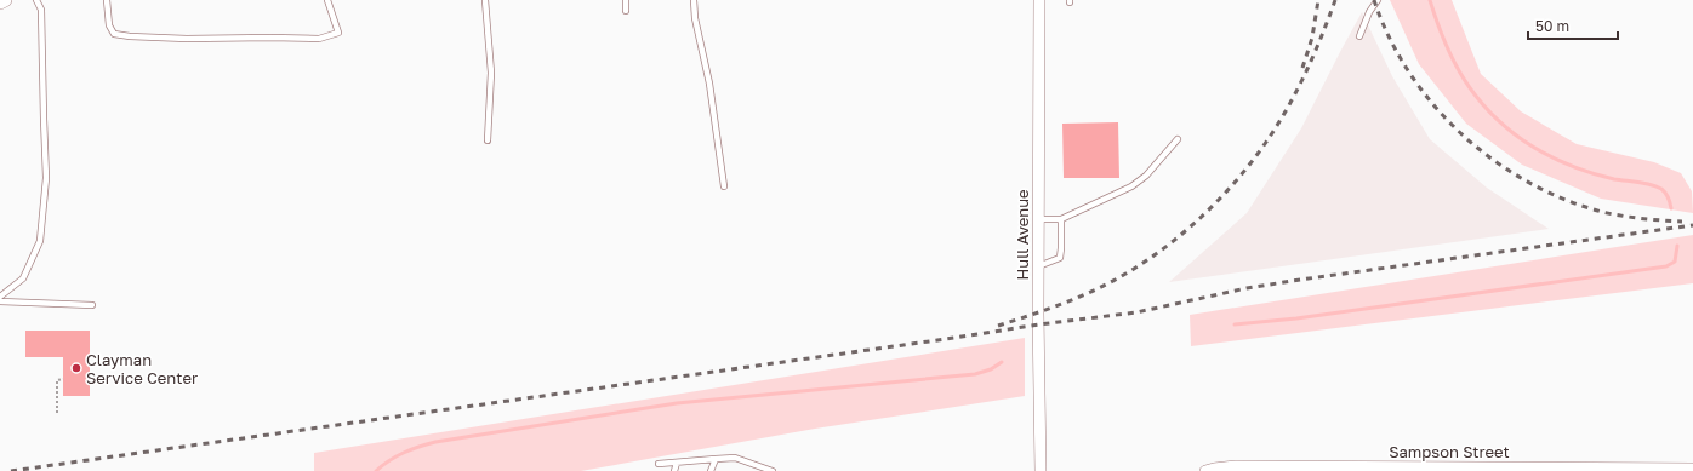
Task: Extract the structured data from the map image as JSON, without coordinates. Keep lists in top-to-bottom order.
{
  "streets": {
    "street": ["Hull Avenue", "Sampson Street"]
  },
  "places": ["Clayman Service Center"],
  "scale_bar": "50 m"
}
